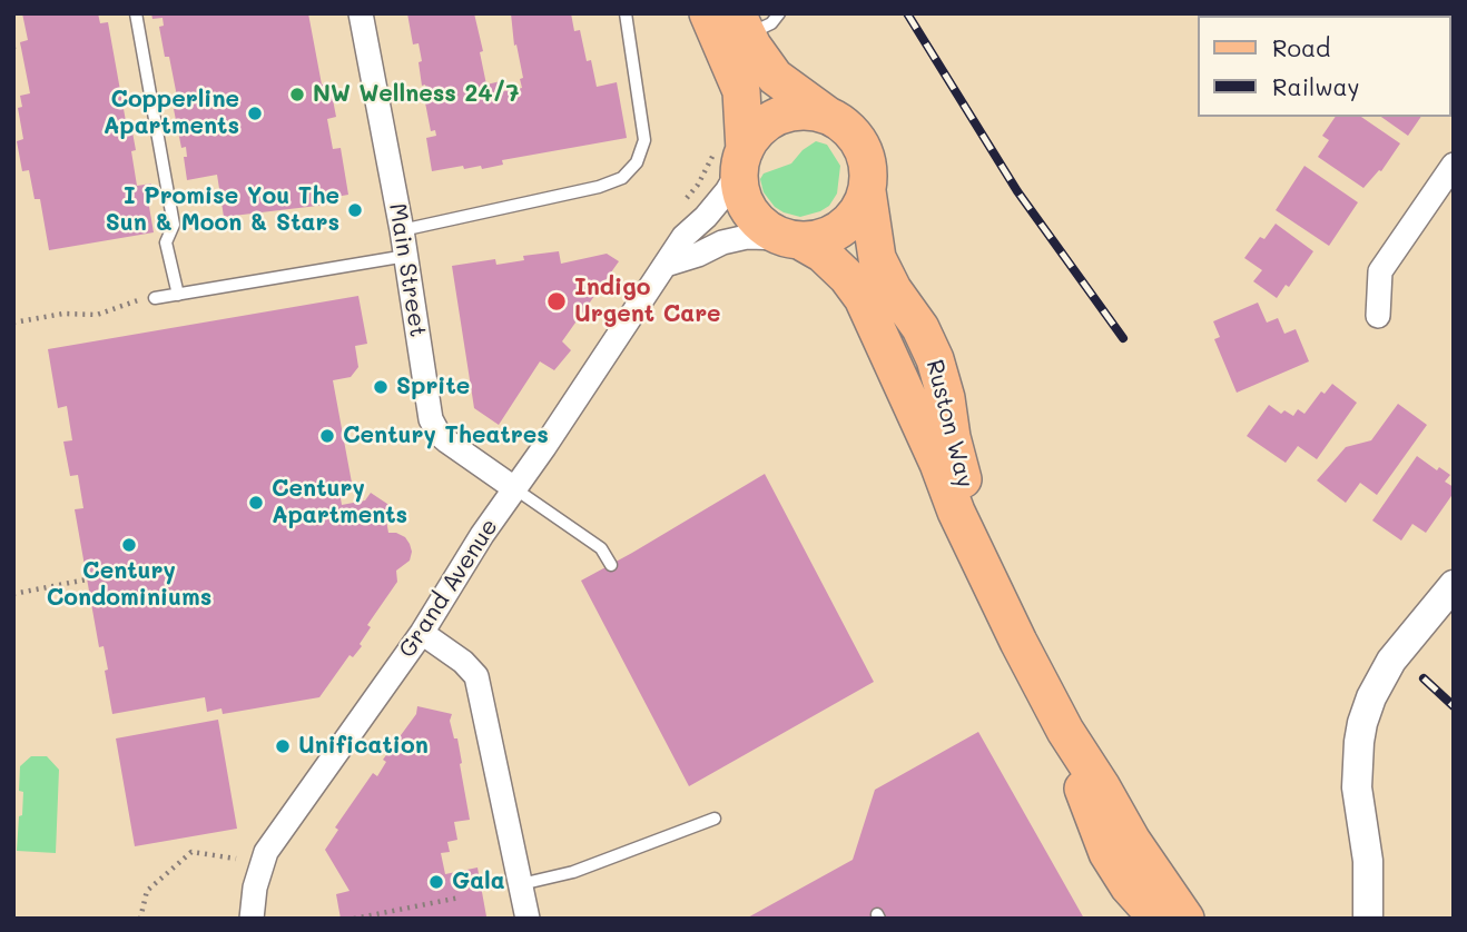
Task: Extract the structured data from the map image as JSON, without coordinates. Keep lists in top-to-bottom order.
{
  "streets": {
    "main road": ["Ruston Way"],
    "street": ["Main Street", "Grand Avenue"]
  },
  "crossings": [
    ["Main Street", "Grand Avenue"],
    ["Ruston Way", "Grand Avenue"]
  ],
  "places": [
    "NW Wellness 24/7",
    "Copperline Apartments",
    "I Promise You The Sun & Moon & Stars",
    "Indigo Urgent Care",
    "Sprite",
    "Century Theatres",
    "Century Apartments",
    "Century Condominiums",
    "Unification",
    "Gala"
  ],
  "legend": ["Road", "Railway"]
}
